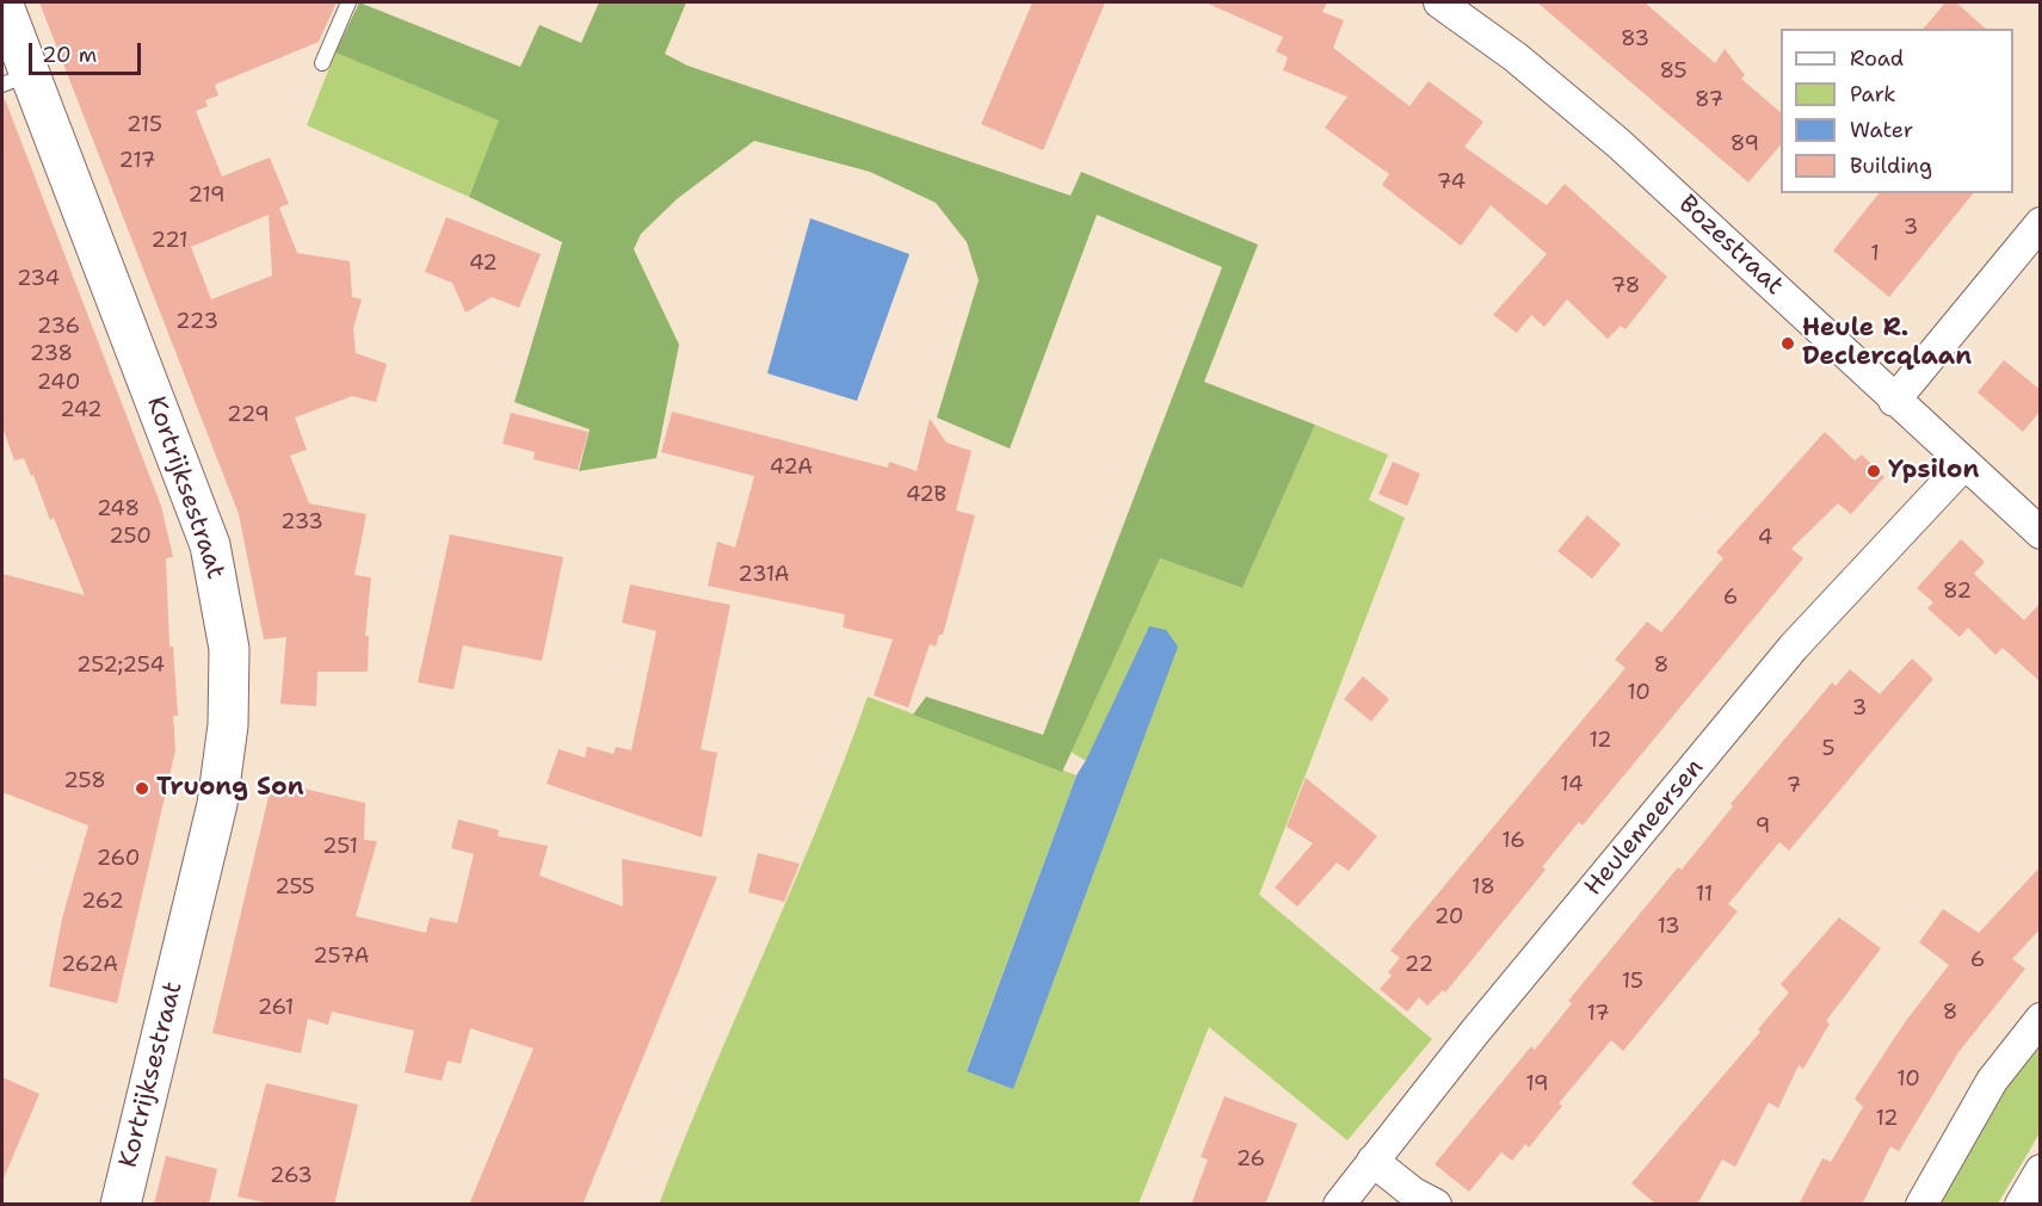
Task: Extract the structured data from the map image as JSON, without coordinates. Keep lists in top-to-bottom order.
{
  "streets": {
    "street": ["Bozestraat", "Kortrijksestraat", "Heulemeersen"]
  },
  "crossings": [
    ["Bozestraat", "Heulemeersen"]
  ],
  "places": ["Heule R. Declercqlaan", "Ypsilon", "Truong Son"],
  "house_numbers": [
    "83",
    "85",
    "87",
    "215",
    "89",
    "217",
    "74",
    "219",
    "3",
    "221",
    "1",
    "42",
    "234",
    "78",
    "223",
    "236",
    "238",
    "240",
    "242",
    "229",
    "42A",
    "42B",
    "248",
    "233",
    "250",
    "4",
    "231A",
    "82",
    "6",
    "252;254",
    "8",
    "10",
    "3",
    "12",
    "5",
    "258",
    "14",
    "7",
    "9",
    "16",
    "251",
    "260",
    "255",
    "18",
    "11",
    "262",
    "20",
    "13",
    "257A",
    "6",
    "262A",
    "22",
    "15",
    "261",
    "8",
    "17",
    "10",
    "19",
    "12",
    "26",
    "263"
  ],
  "legend": [
    "Road",
    "Park",
    "Water",
    "Building"
  ],
  "scale_bar": "20 m"
}
